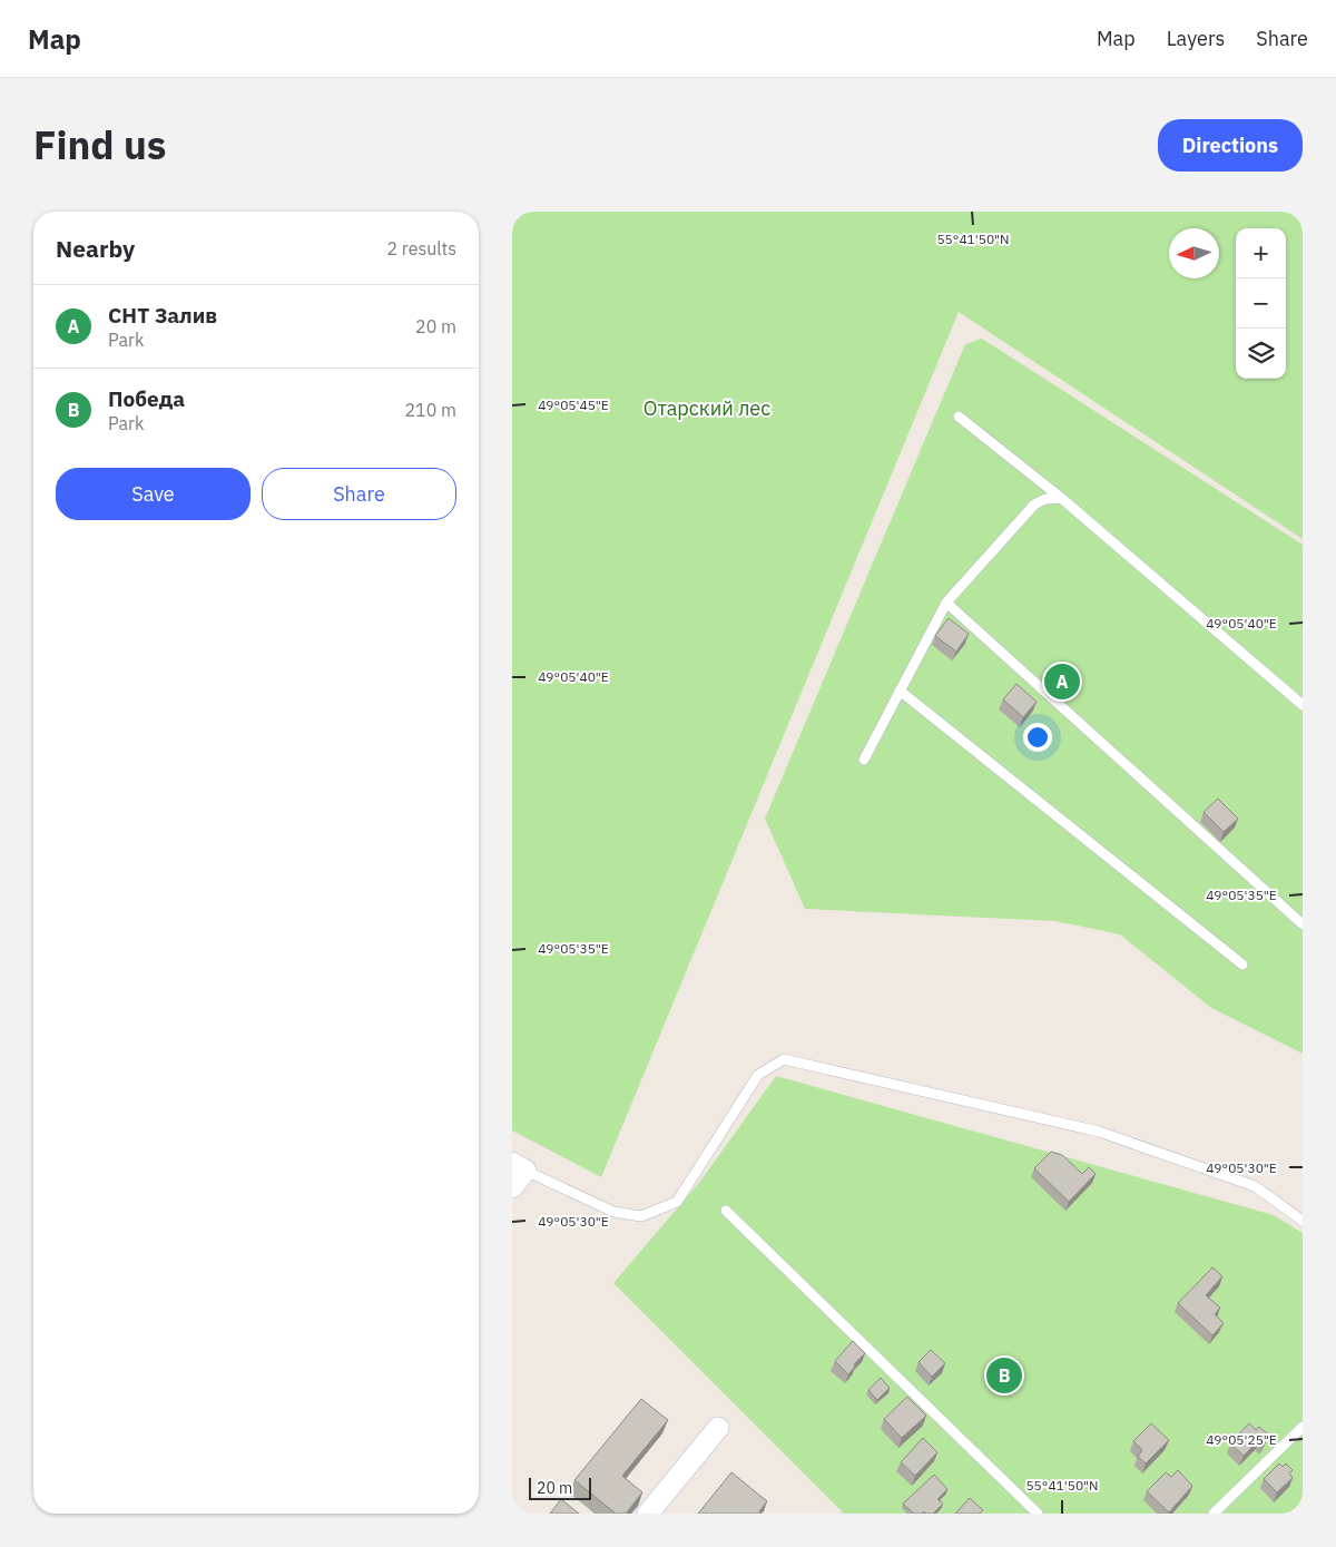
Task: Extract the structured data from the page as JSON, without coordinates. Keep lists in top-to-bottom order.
{
  "parks": ["Отарский лес"],
  "scale_bar": "20 m",
  "north": "left",
  "page": {
    "header": "Map",
    "nav": ["Map", "Layers", "Share"],
    "title": "Find us",
    "buttons": [
      "Directions",
      ["Save", "Share"]
    ],
    "heading": ["Nearby", "2 results"],
    "map_buttons": ["+", "−"],
    "list": [
      {
        "mark": "A",
        "name": "СНТ Залив",
        "note": "Park",
        "value": "20 m"
      },
      {
        "mark": "B",
        "name": "Победа",
        "note": "Park",
        "value": "210 m"
      }
    ],
    "pins": ["A", "B"],
    "scale": "20 m"
  },
  "coordinates": [
    "55°41'50\"N",
    "49°05'45\"E",
    "49°05'40\"E",
    "49°05'35\"E",
    "49°05'30\"E",
    "49°05'25\"E"
  ]
}
